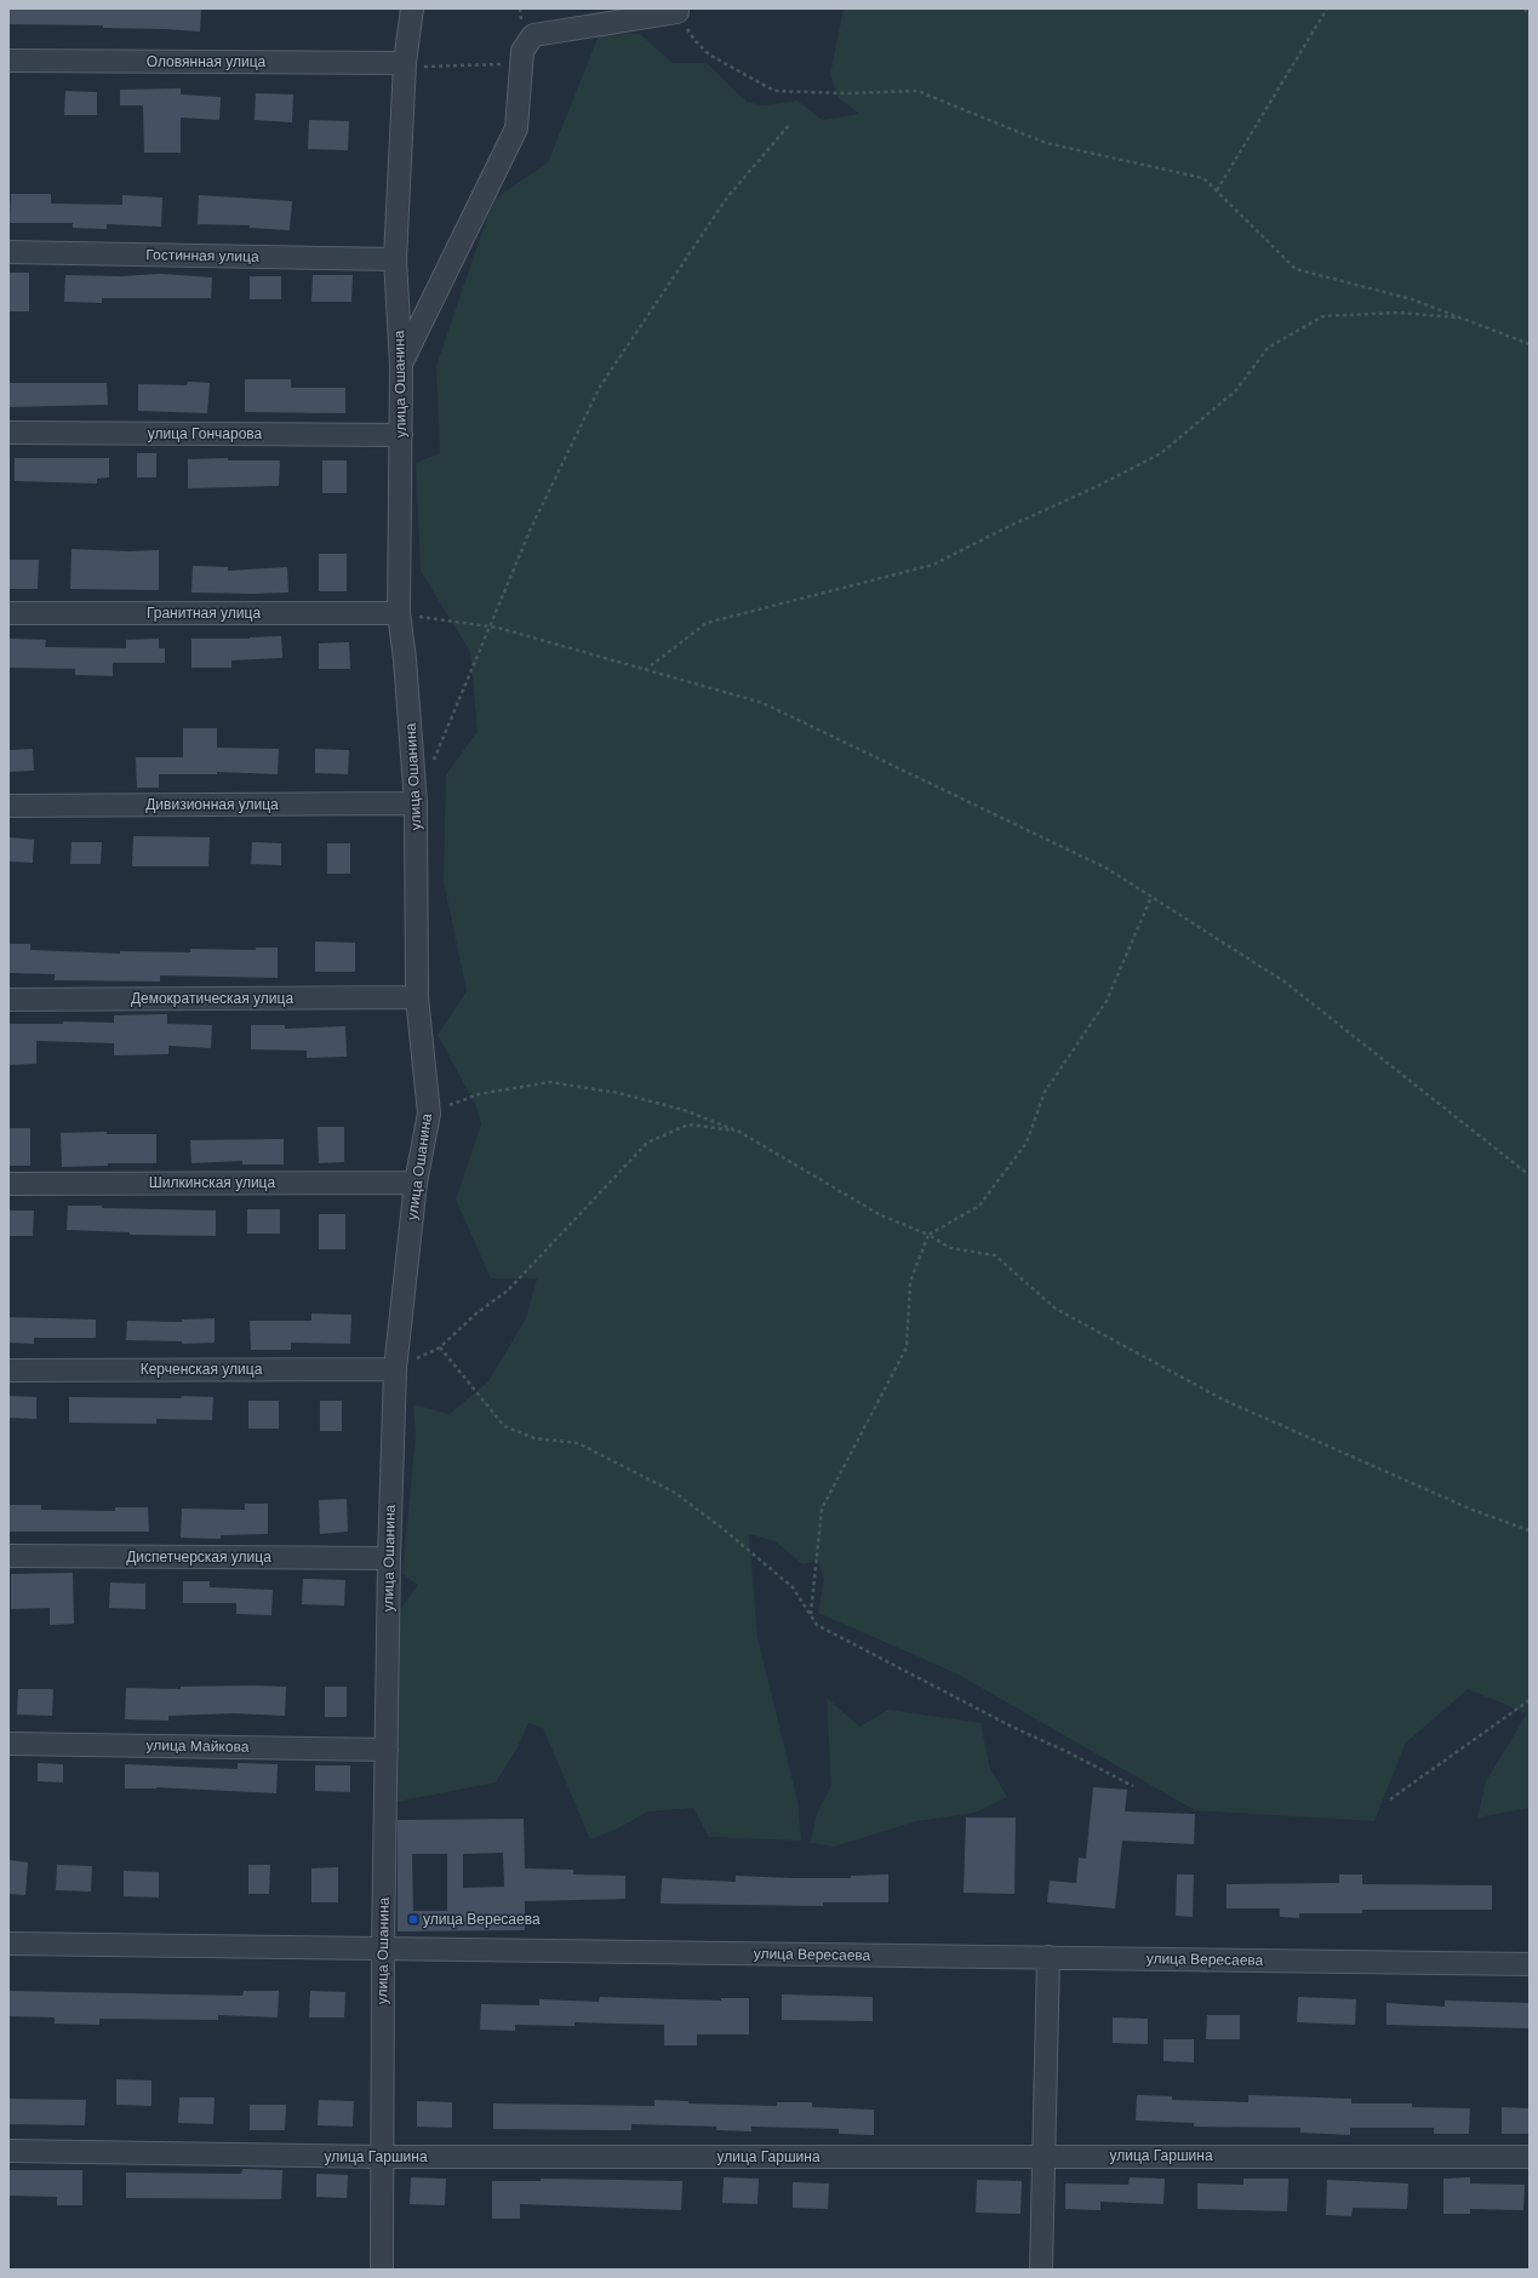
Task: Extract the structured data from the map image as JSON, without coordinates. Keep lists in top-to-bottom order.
{
  "streets": {
    "street": [
      "Оловянная улица",
      "Гостинная улица",
      "улица Ошанина",
      "улица Гончарова",
      "Гранитная улица",
      "Дивизионная улица",
      "Демократическая улица",
      "Шилкинская улица",
      "Керченская улица",
      "Диспетчерская улица",
      "улица Майкова",
      "улица Вересаева",
      "улица Гаршина"
    ]
  },
  "crossings": [
    ["Оловянная улица", "улица Ошанина"],
    ["Гостинная улица", "улица Ошанина"],
    ["улица Ошанина", "улица Гончарова"],
    ["улица Ошанина", "Гранитная улица"],
    ["улица Ошанина", "Дивизионная улица"],
    ["улица Ошанина", "Демократическая улица"],
    ["улица Ошанина", "Шилкинская улица"],
    ["улица Ошанина", "Керченская улица"],
    ["улица Ошанина", "Диспетчерская улица"],
    ["улица Ошанина", "улица Майкова"],
    ["улица Ошанина", "улица Вересаева"],
    ["улица Ошанина", "улица Гаршина"]
  ],
  "places": {
    "transit": ["улица Вересаева"]
  }
}
